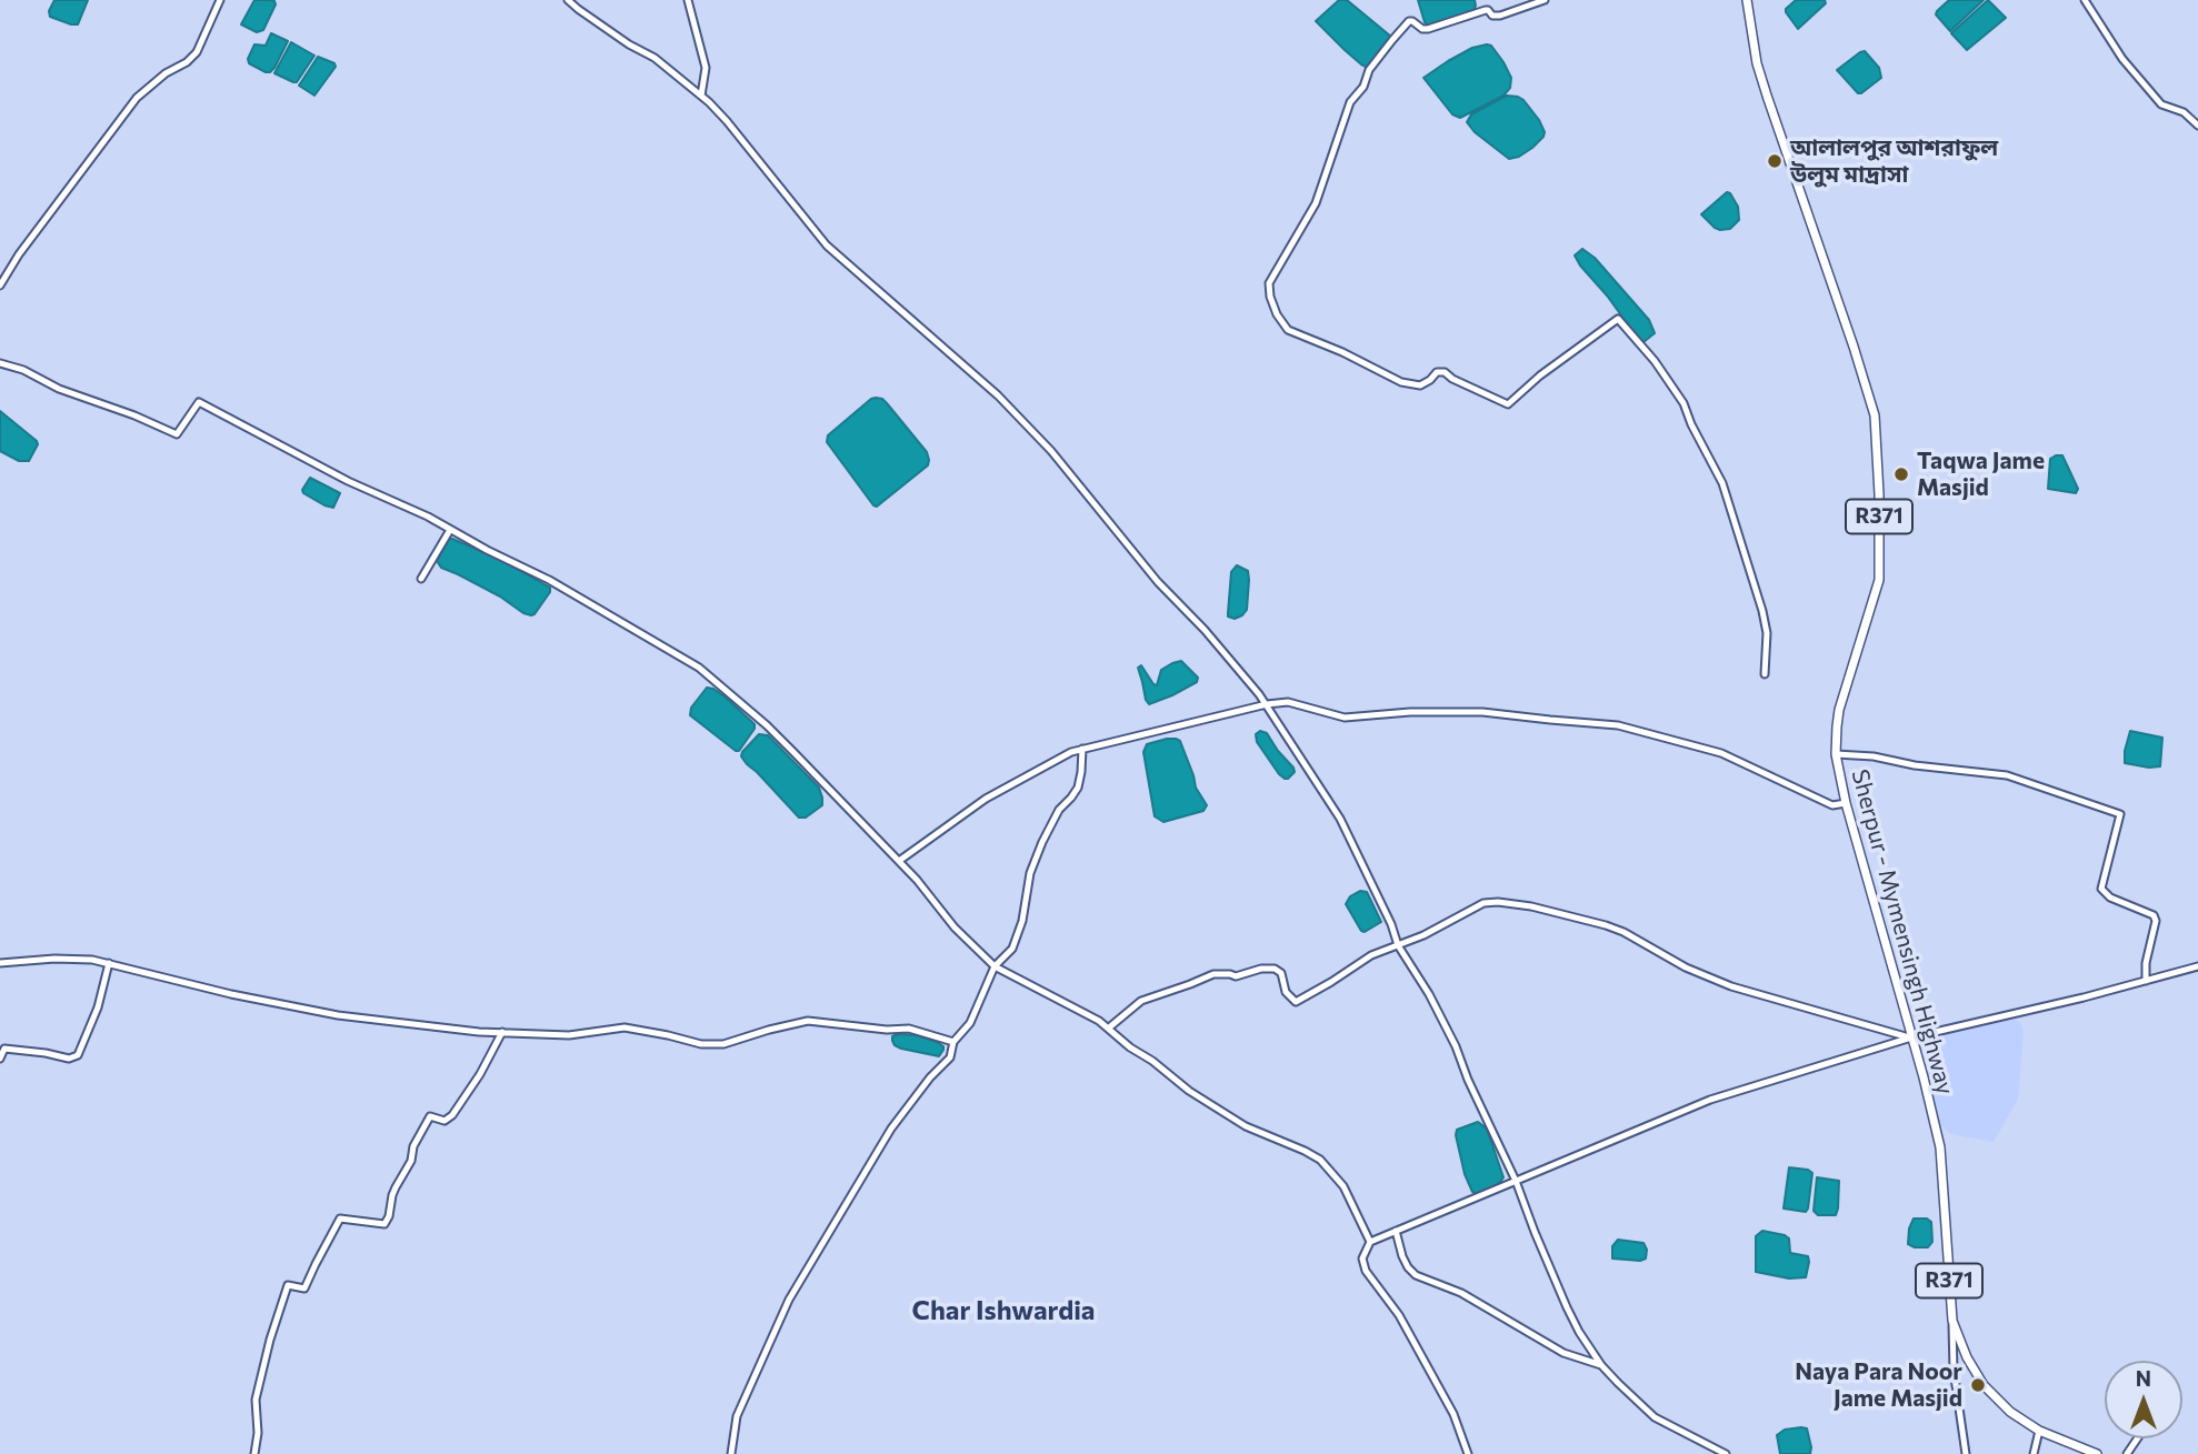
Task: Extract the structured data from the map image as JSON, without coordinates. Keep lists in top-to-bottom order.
{
  "streets": {
    "main road": ["R371", "Sherpur - Mymensingh Highway"]
  },
  "districts": ["Char Ishwardia"],
  "places": ["আলালপুর আশরাফুল উলুম মাদ্রাসা", "Taqwa Jame Masjid", "Naya Para Noor Jame Masjid"],
  "north": "top"
}
